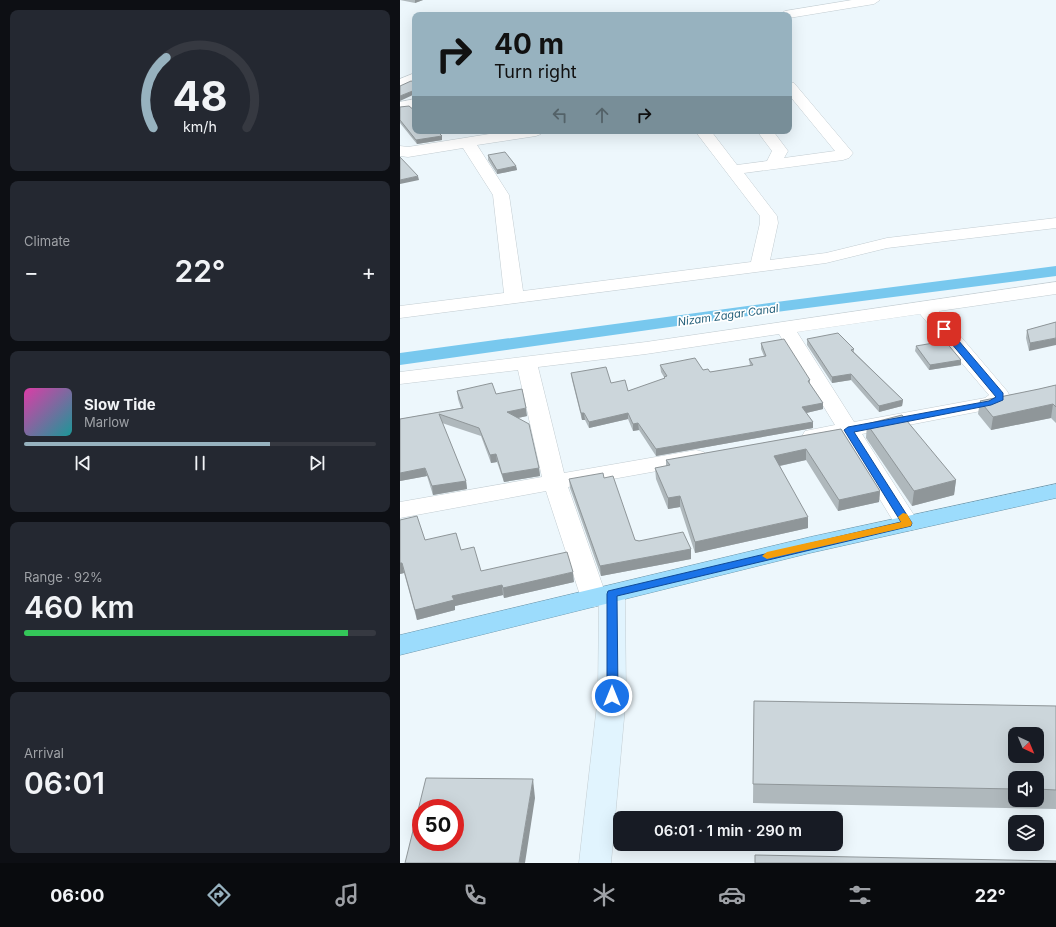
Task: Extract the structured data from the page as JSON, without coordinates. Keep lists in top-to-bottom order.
{
  "water": ["Nizam Zagar Canal"],
  "north": "bottom right",
  "page": {
    "turn": ["40 m", "Turn right"],
    "tile": [
      "Climate",
      ["Range · 92%", "460 km"],
      ["Arrival", "06:01"]
    ],
    "heat": ["−", "22°", "+"],
    "song": ["Slow Tide", "Marlow"],
    "limit": "50",
    "trip": "06:01 · 1 min · 290 m",
    "tabs": ["06:00", "22°"],
    "gauge": ["48", "km/h"]
  }
}
